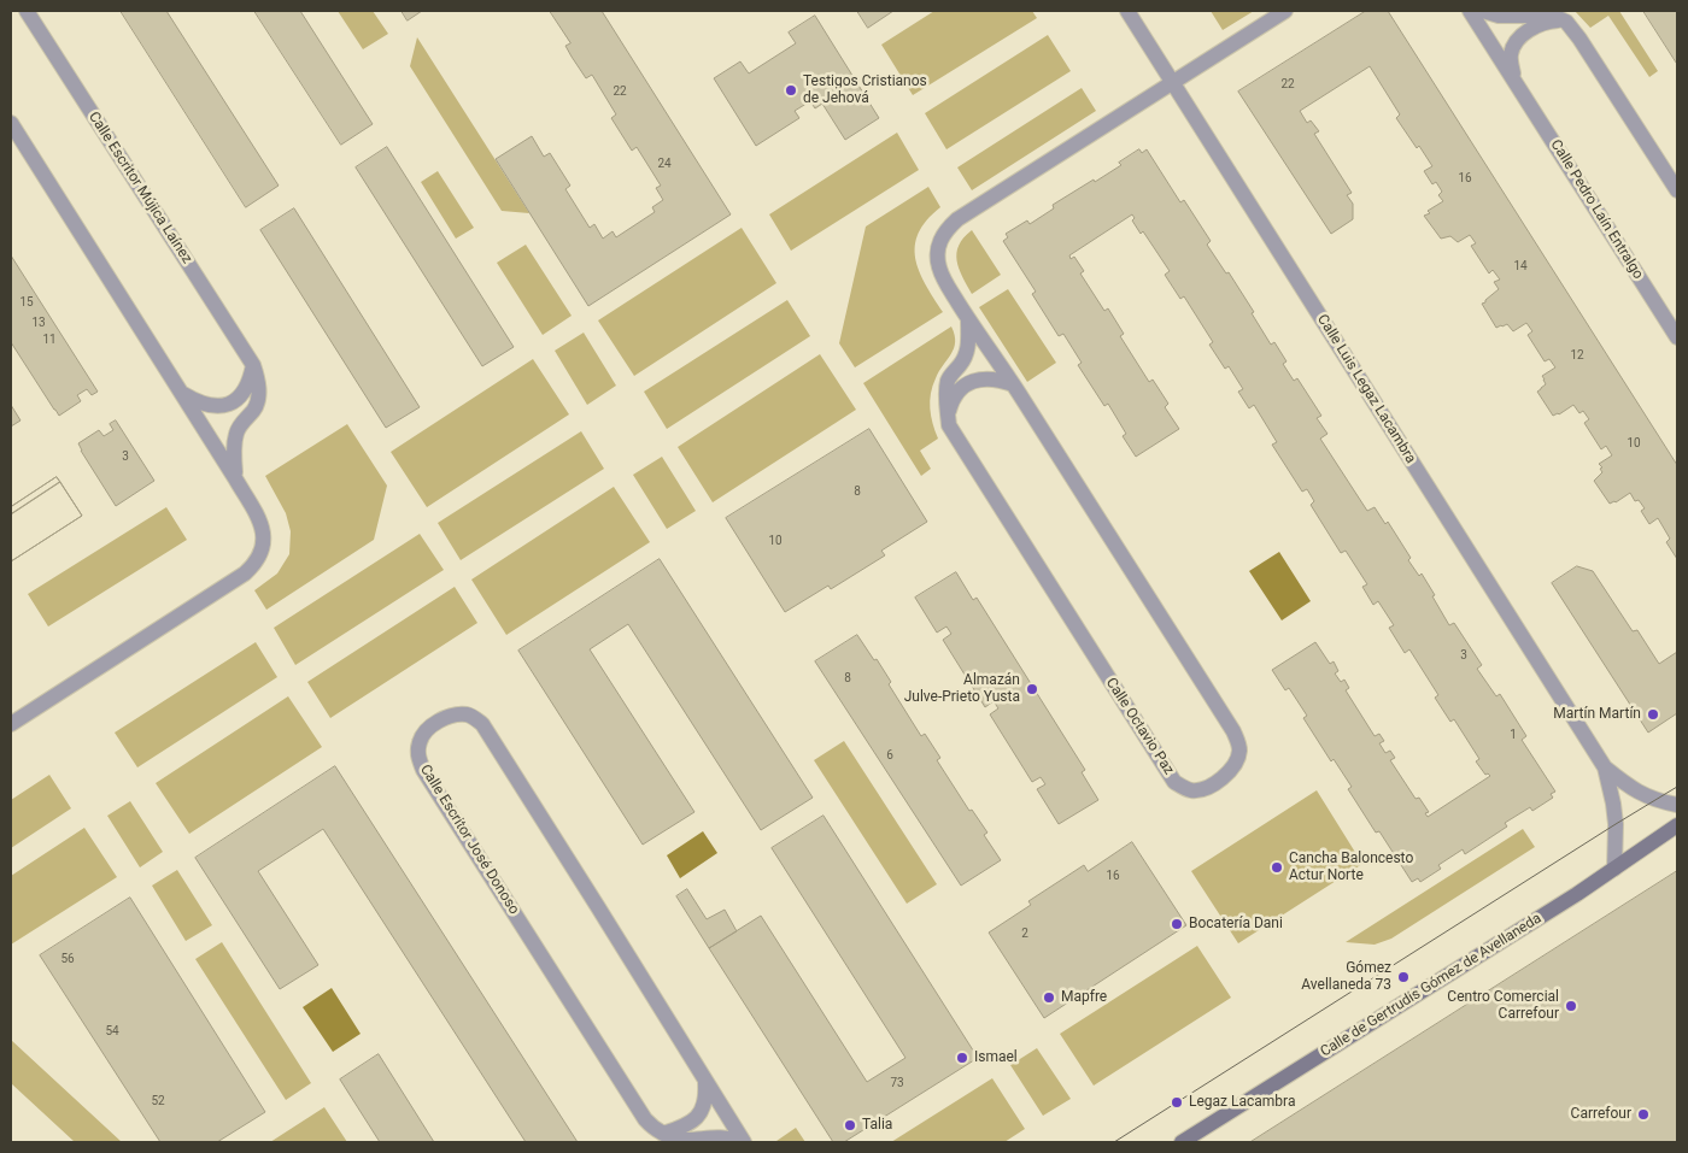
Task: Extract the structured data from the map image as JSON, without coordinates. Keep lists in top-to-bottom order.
{
  "streets": {
    "main road": ["Calle de Gertrudis Gómez de Avellaneda"],
    "street": [
      "Calle Escritor Mújica Laínez",
      "Calle Pedro Laín Entralgo",
      "Calle Luis Legaz Lacambra",
      "Calle Octavio Paz",
      "Calle Escritor José Donoso"
    ]
  },
  "crossings": [
    ["Calle Luis Legaz Lacambra", "Calle de Gertrudis Gómez de Avellaneda"]
  ],
  "places": [
    "Testigos Cristianos de Jehová",
    "Almazán Julve-Prieto Yusta",
    "Martín Martín",
    "Cancha Baloncesto Actur Norte",
    "Bocatería Dani",
    "Gómez Avellaneda 73",
    "Mapfre",
    "Centro Comercial Carrefour",
    "Ismael",
    "Legaz Lacambra",
    "Carrefour",
    "Talia"
  ],
  "house_numbers": [
    "22",
    "22",
    "24",
    "16",
    "14",
    "15",
    "13",
    "11",
    "12",
    "10",
    "3",
    "8",
    "10",
    "3",
    "8",
    "1",
    "6",
    "16",
    "2",
    "56",
    "54",
    "73",
    "52"
  ]
}
